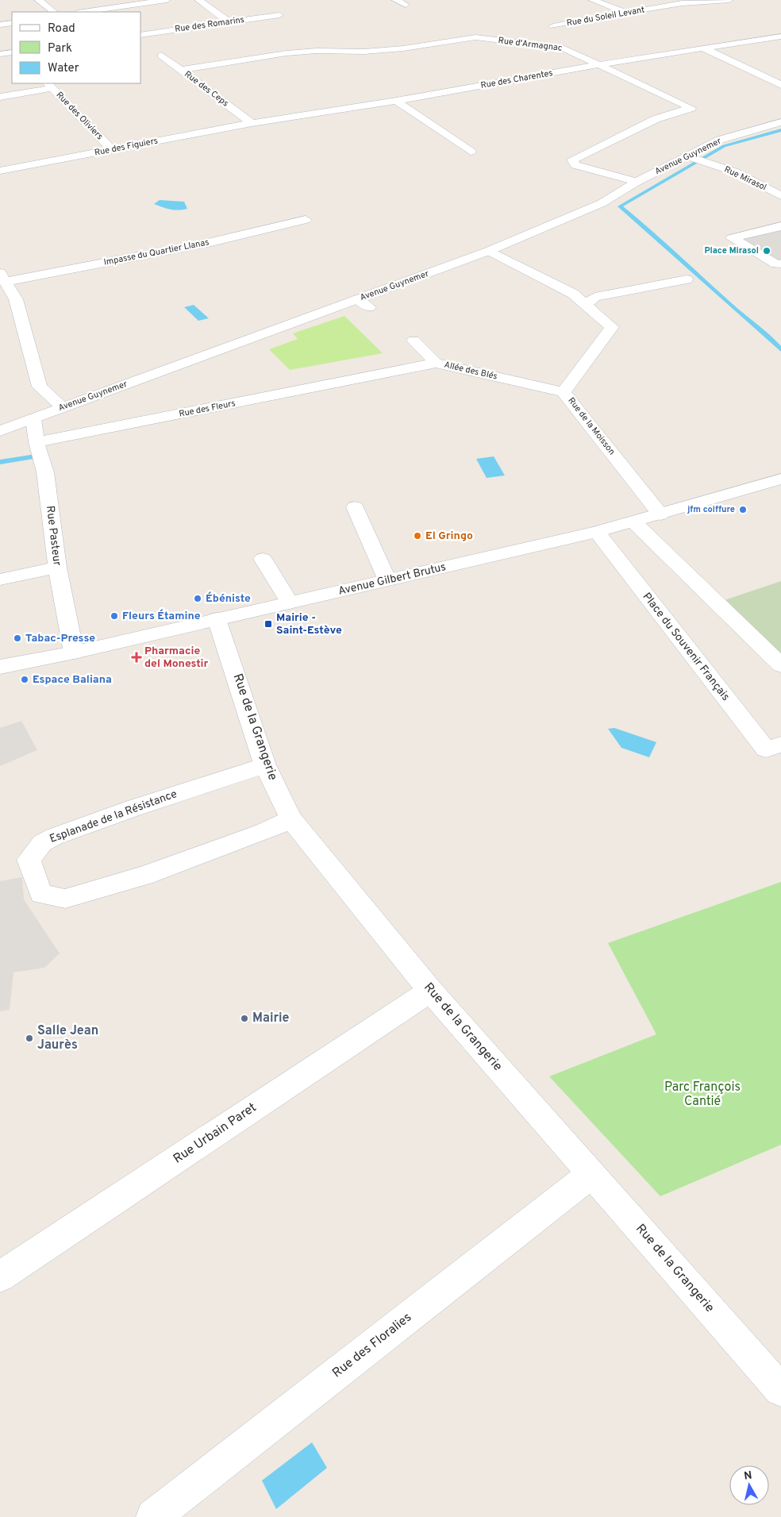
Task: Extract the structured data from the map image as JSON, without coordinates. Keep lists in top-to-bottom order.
{
  "streets": {
    "street": [
      "Rue du Soleil Levant",
      "Rue des Romarins",
      "Rue d'Armagnac",
      "Rue des Charentes",
      "Rue des Ceps",
      "Rue des Oliviers",
      "Rue des Figuiers",
      "Avenue Guynemer",
      "Rue Mirasol",
      "Impasse du Quartier Llanas",
      "Allée des Blés",
      "Rue des Fleurs",
      "Rue de la Moisson",
      "Rue Pasteur",
      "Avenue Gilbert Brutus",
      "Place du Souvenir Français",
      "Rue de la Grangerie",
      "Esplanade de la Résistance",
      "Rue Urbain Paret",
      "Rue des Floralies"
    ]
  },
  "crossings": [
    ["Rue d'Armagnac", "Rue des Charentes"],
    ["Rue d'Armagnac", "Rue des Ceps"],
    ["Rue d'Armagnac", "Avenue Guynemer"],
    ["Rue des Charentes", "Rue des Ceps"],
    ["Rue des Charentes", "Rue des Figuiers"],
    ["Rue des Ceps", "Rue des Figuiers"],
    ["Rue des Oliviers", "Rue des Figuiers"],
    ["Avenue Guynemer", "Rue Mirasol"],
    ["Avenue Guynemer", "Rue de la Moisson"],
    ["Avenue Guynemer", "Rue Pasteur"],
    ["Allée des Blés", "Rue des Fleurs"],
    ["Allée des Blés", "Rue de la Moisson"],
    ["Rue des Fleurs", "Rue Pasteur"],
    ["Rue de la Moisson", "Avenue Gilbert Brutus"],
    ["Rue Pasteur", "Avenue Gilbert Brutus"],
    ["Avenue Gilbert Brutus", "Place du Souvenir Français"],
    ["Avenue Gilbert Brutus", "Rue de la Grangerie"],
    ["Rue de la Grangerie", "Esplanade de la Résistance"],
    ["Rue de la Grangerie", "Rue Urbain Paret"],
    ["Rue de la Grangerie", "Rue des Floralies"]
  ],
  "parks": ["Parc François Cantié"],
  "places": {
    "other": [
      "Place Mirasol",
      "jfm coiffure",
      "El Gringo",
      "Ébéniste",
      "Fleurs Étamine",
      "Tabac-Presse",
      "Espace Baliana",
      "Mairie",
      "Salle Jean Jaurès"
    ],
    "transit": ["Mairie - Saint-Estève"],
    "health": ["Pharmacie del Monestir"]
  },
  "legend": ["Road", "Park", "Water"],
  "north": "top"
}
